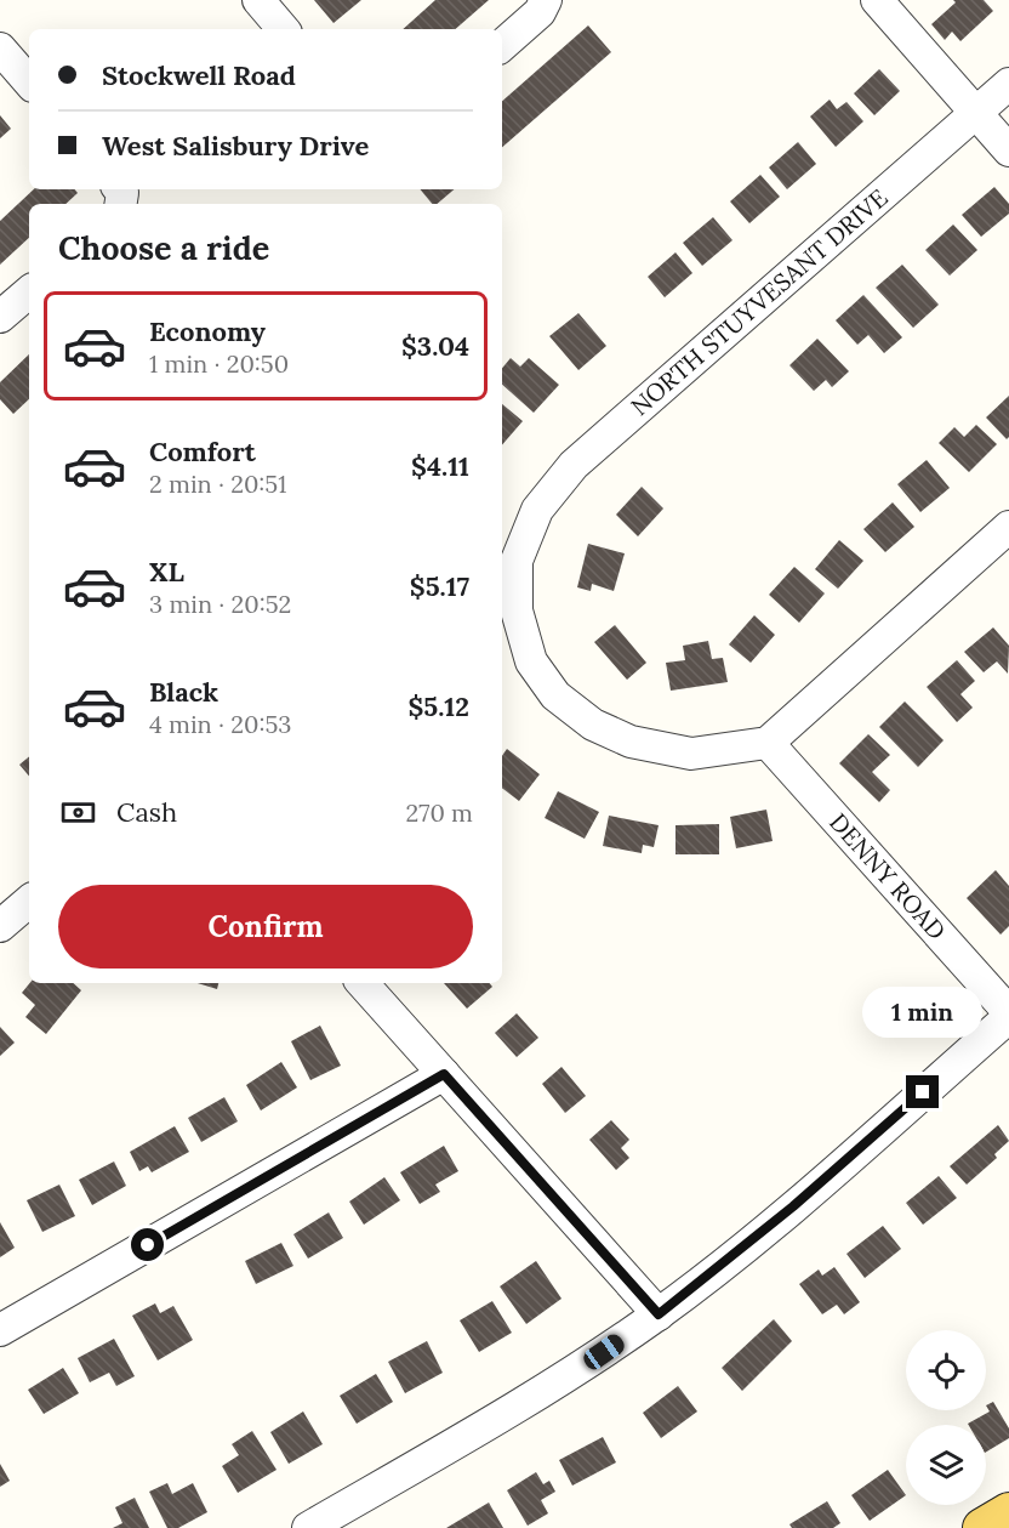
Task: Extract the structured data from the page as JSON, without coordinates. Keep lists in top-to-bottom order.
{
  "streets": {
    "street": ["NORTH STUYVESANT DRIVE", "DENNY ROAD"]
  },
  "crossings": [
    ["NORTH STUYVESANT DRIVE", "DENNY ROAD"]
  ],
  "page": {
    "banner": ["Stockwell Road", "West Salisbury Drive"],
    "heading": "Choose a ride",
    "list": [
      {
        "name": "Economy",
        "note": "1 min · 20:50",
        "value": "$3.04"
      },
      {
        "name": "Comfort",
        "note": "2 min · 20:51",
        "value": "$4.11"
      },
      {
        "name": "XL",
        "note": "3 min · 20:52",
        "value": "$5.17"
      },
      {
        "name": "Black",
        "note": "4 min · 20:53",
        "value": "$5.12"
      }
    ],
    "pay": ["Cash", "270 m"],
    "buttons": "Confirm",
    "bubble": "1 min"
  }
}
